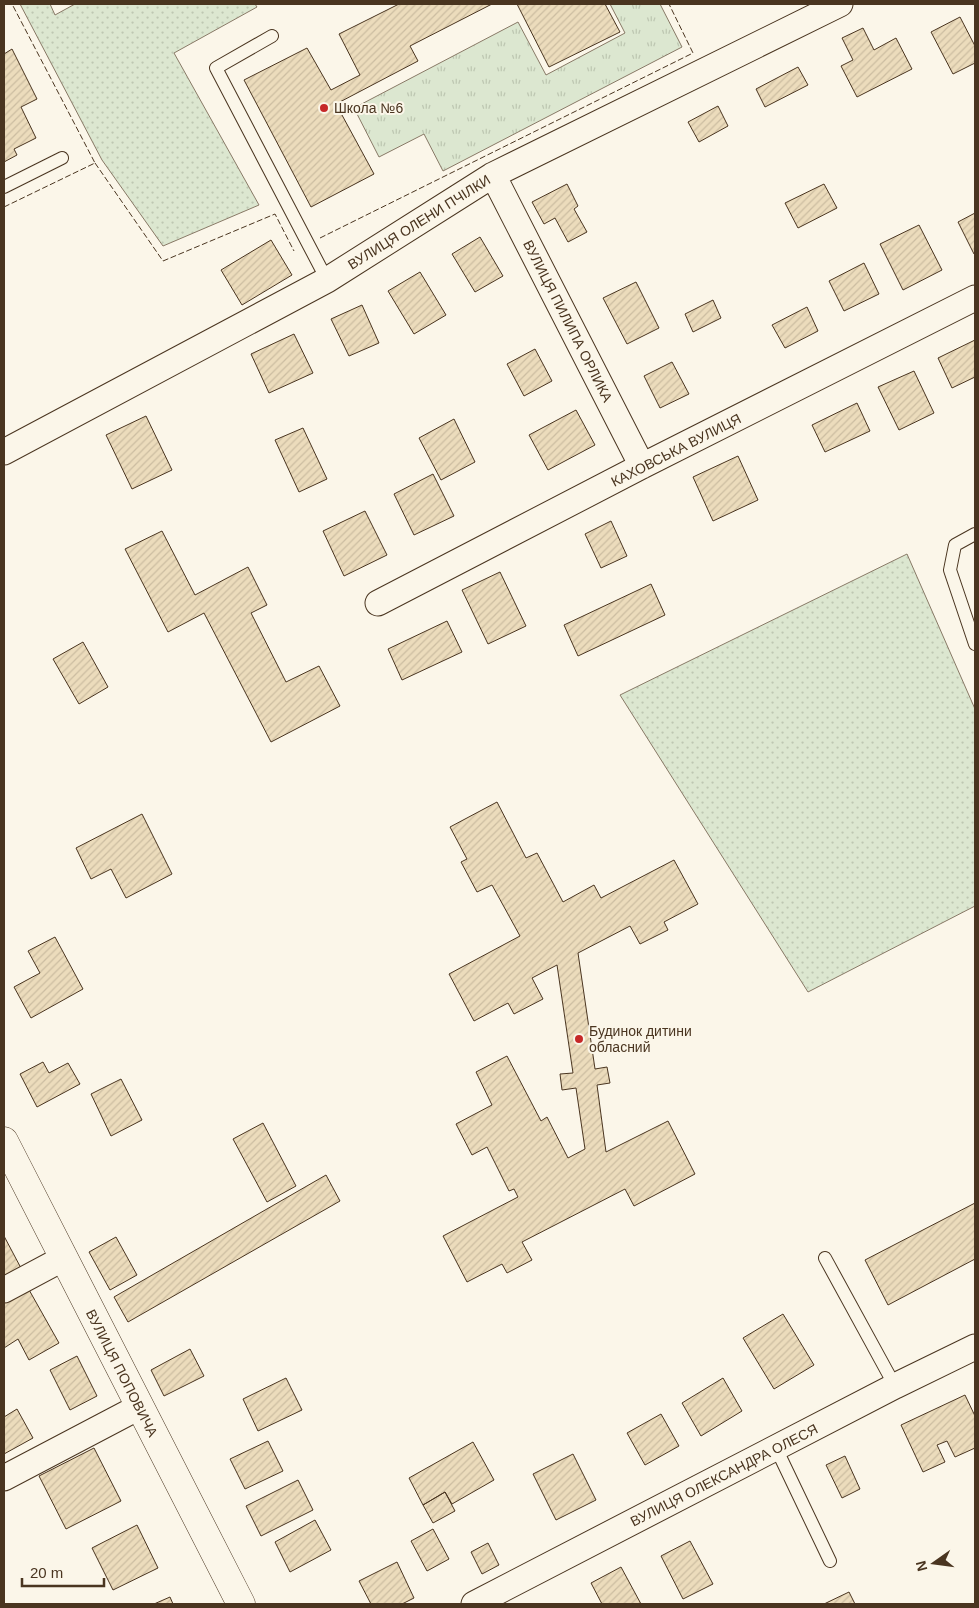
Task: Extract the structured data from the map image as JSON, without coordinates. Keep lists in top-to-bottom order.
{
  "streets": {
    "street": [
      "ВУЛИЦЯ ОЛЕНИ ПЧІЛКИ",
      "ВУЛИЦЯ ПИЛИПА ОРЛИКА",
      "КАХОВСЬКА ВУЛИЦЯ",
      "ВУЛИЦЯ ПОПОВИЧА",
      "ВУЛИЦЯ ОЛЕКСАНДРА ОЛЕСЯ"
    ]
  },
  "crossings": [
    ["ВУЛИЦЯ ОЛЕНИ ПЧІЛКИ", "ВУЛИЦЯ ПИЛИПА ОРЛИКА"],
    ["ВУЛИЦЯ ПИЛИПА ОРЛИКА", "КАХОВСЬКА ВУЛИЦЯ"]
  ],
  "places": ["Школа №6", "Будинок дитини обласний"],
  "scale_bar": "20 m",
  "north": "left"
}
